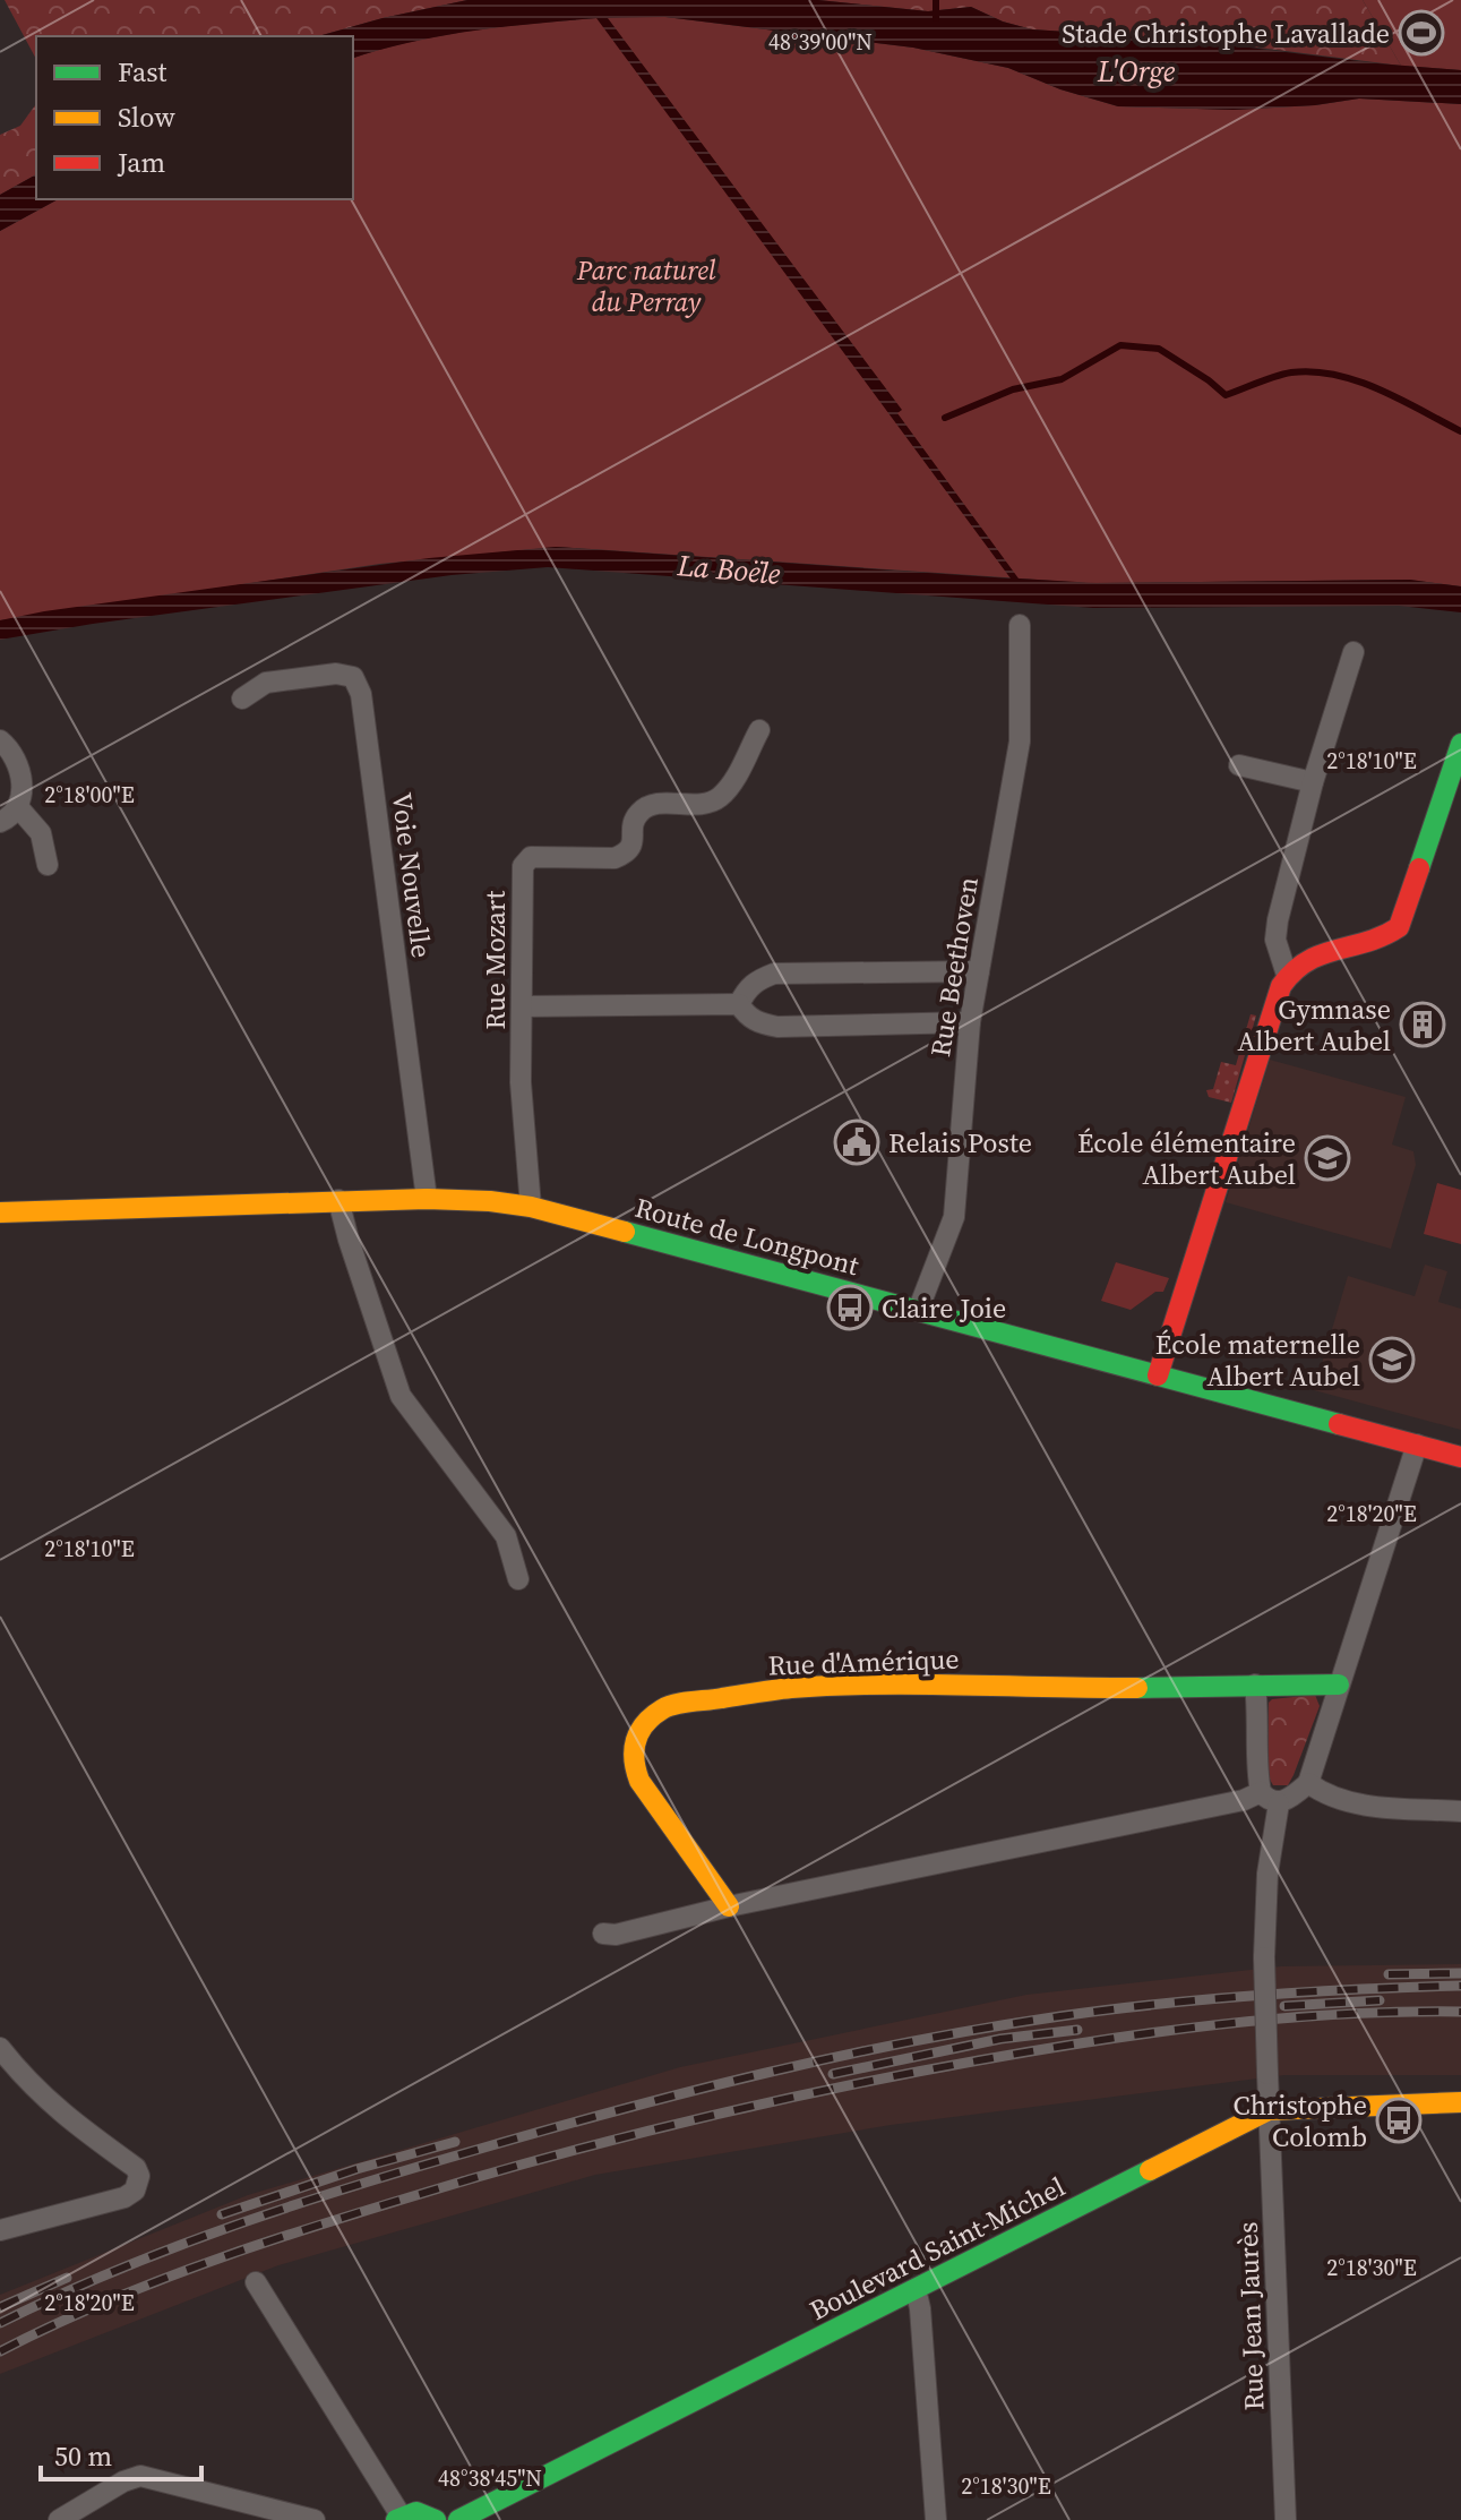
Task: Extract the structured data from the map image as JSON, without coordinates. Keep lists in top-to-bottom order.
{
  "streets": {
    "street": [
      "Voie Nouvelle",
      "Rue Mozart",
      "Rue Beethoven",
      "Route de Longpont",
      "Rue d'Amérique",
      "Boulevard Saint-Michel",
      "Rue Jean Jaurès"
    ]
  },
  "crossings": [
    ["Voie Nouvelle", "Route de Longpont"],
    ["Rue Mozart", "Route de Longpont"],
    ["Rue Beethoven", "Route de Longpont"],
    ["Boulevard Saint-Michel", "Rue Jean Jaurès"]
  ],
  "water": ["L'Orge", "La Boële"],
  "parks": ["Parc naturel du Perray"],
  "places": {
    "sports": ["Stade Christophe Lavallade"],
    "building": ["Gymnase Albert Aubel"],
    "public building": ["Relais Poste"],
    "school or university": ["École élémentaire Albert Aubel", "École maternelle Albert Aubel"],
    "bus stop": ["Claire Joie", "Christophe Colomb"]
  },
  "legend": ["Fast", "Slow", "Jam"],
  "scale_bar": "50 m",
  "coordinates": [
    "48°39'00\"N",
    "2°18'10\"E",
    "2°18'00\"E",
    "2°18'20\"E",
    "2°18'30\"E",
    "48°38'45\"N"
  ]
}
